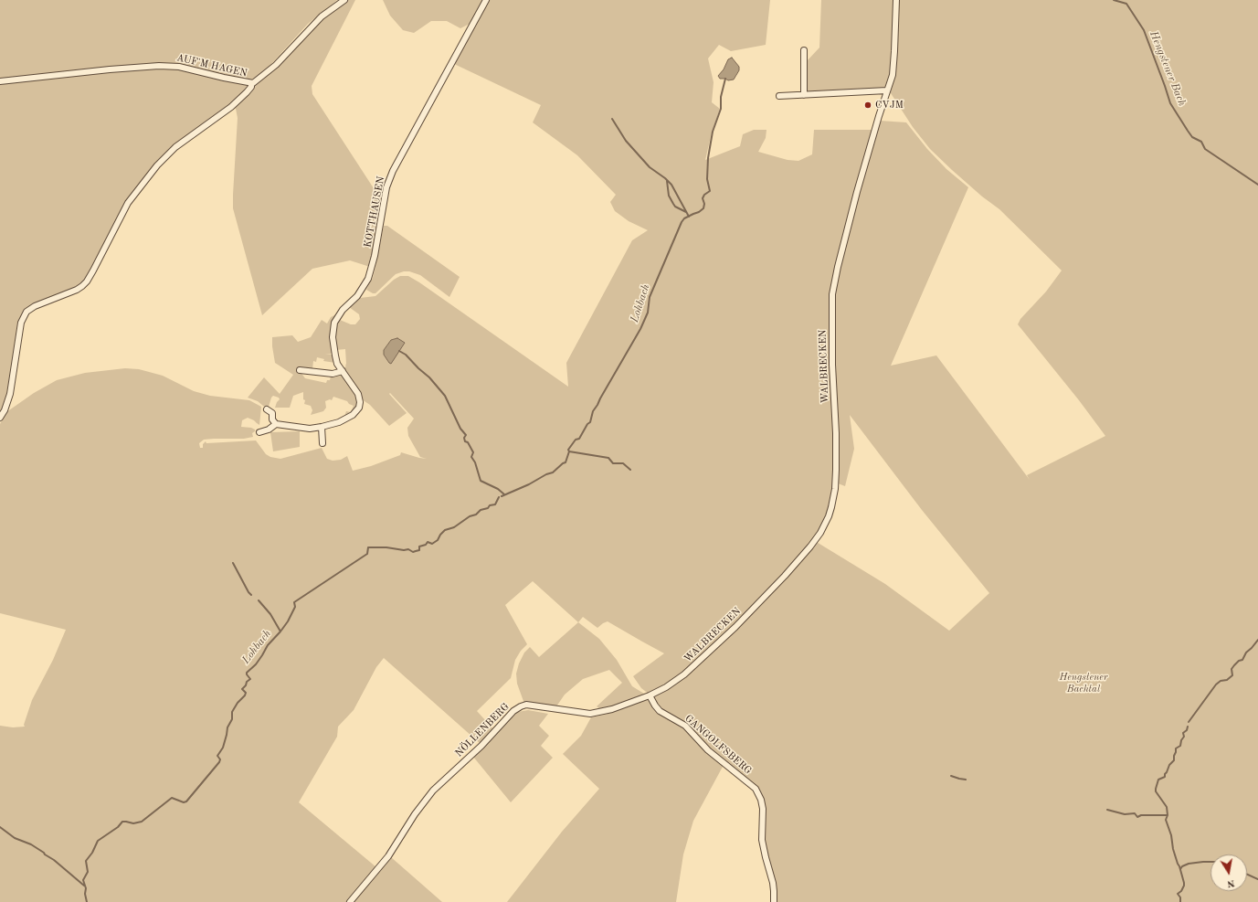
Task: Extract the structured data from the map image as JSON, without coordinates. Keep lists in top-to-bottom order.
{
  "streets": {
    "street": [
      "AUF'M HAGEN",
      "KOTTHAUSEN",
      "WALBRECKEN",
      "NÖLLENBERG",
      "GANGOLFSBERG"
    ]
  },
  "crossings": [
    ["WALBRECKEN", "NÖLLENBERG"],
    ["NÖLLENBERG", "GANGOLFSBERG"]
  ],
  "water": ["Hengstener Bach", "Lohbach"],
  "parks": ["Hengstener Bachtal"],
  "places": ["CVJM"],
  "north": "bottom"
}
